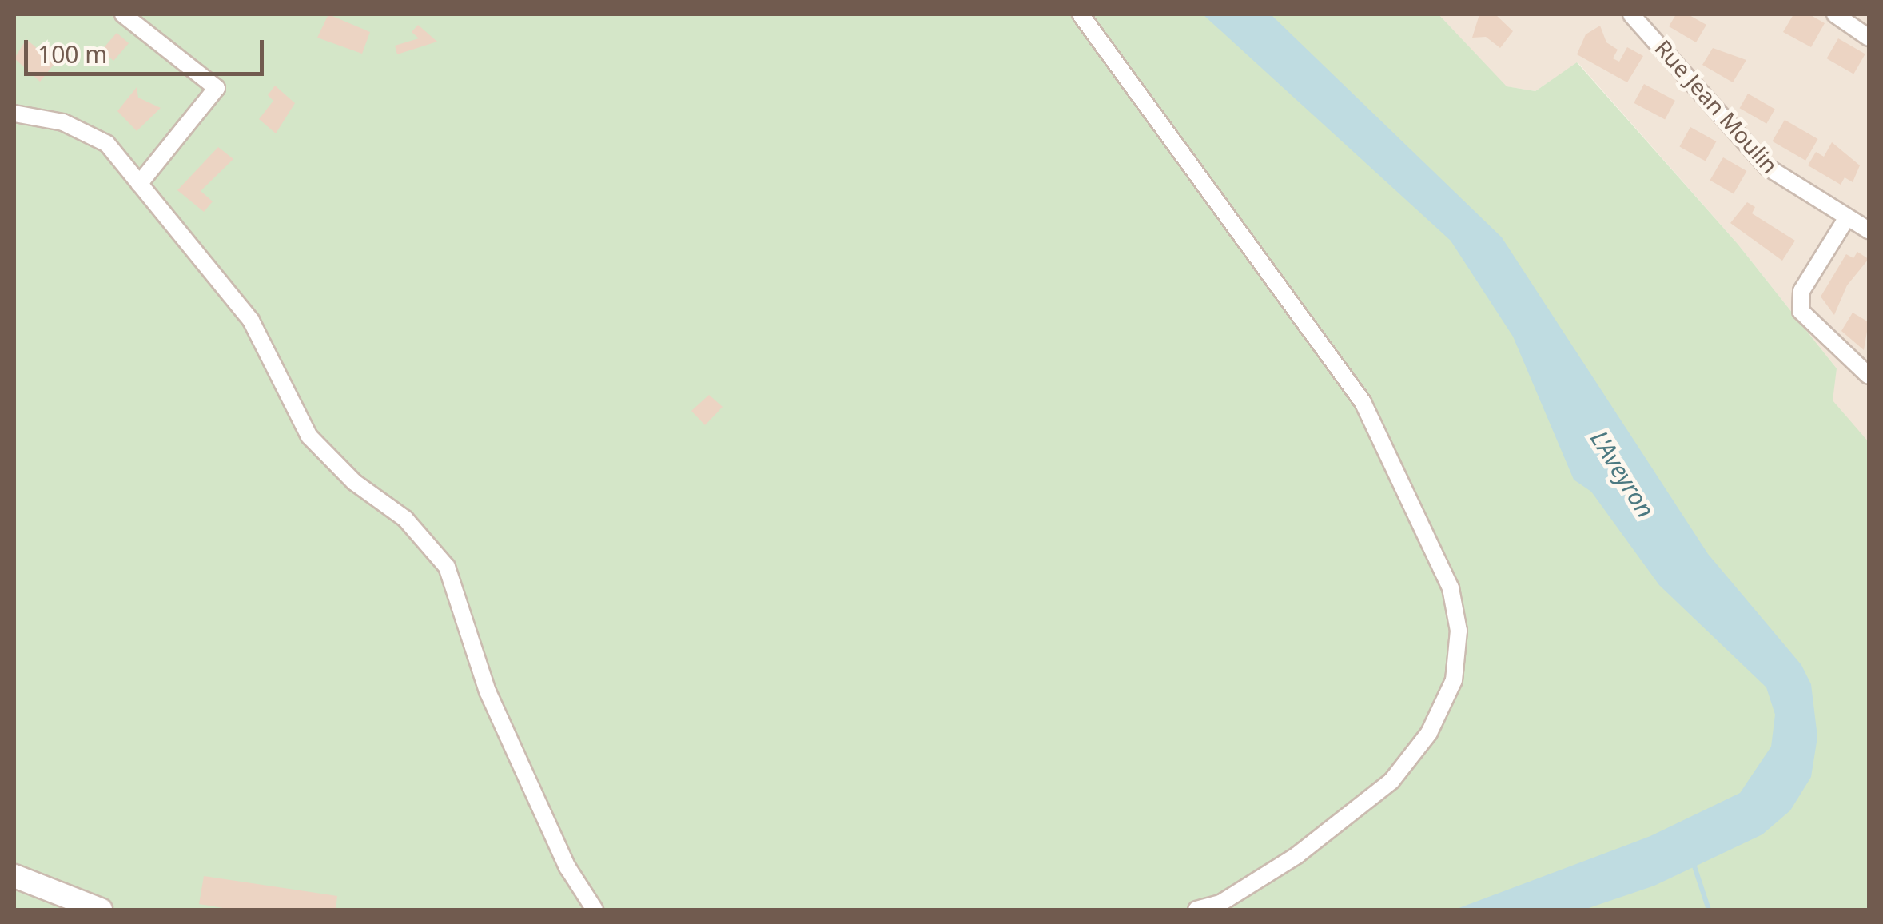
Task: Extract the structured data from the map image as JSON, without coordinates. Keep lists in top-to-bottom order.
{
  "streets": {
    "street": ["Rue Jean Moulin"]
  },
  "water": ["L'Aveyron"],
  "scale_bar": "100 m"
}
